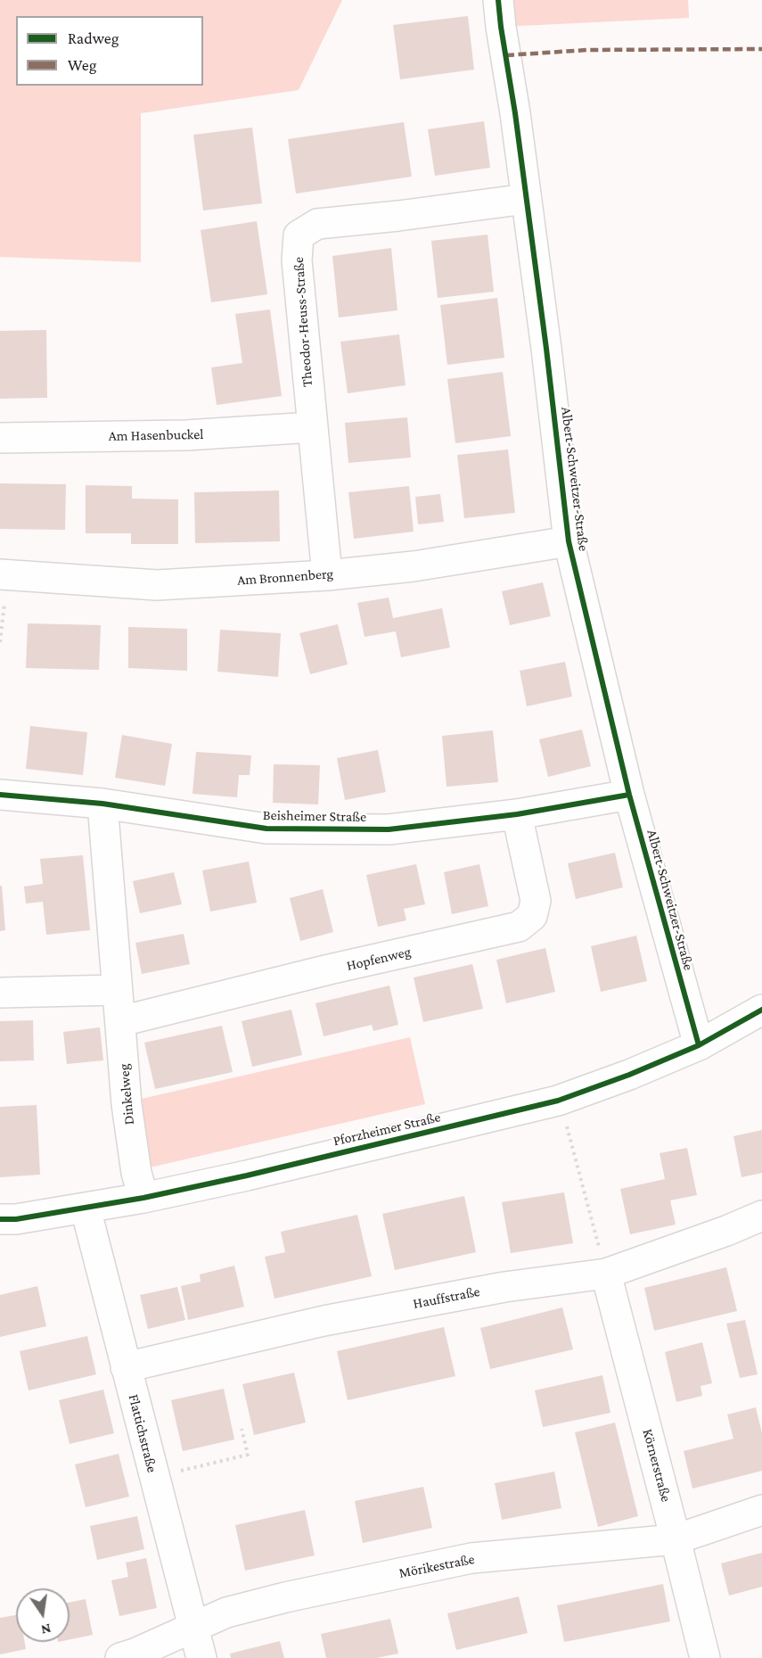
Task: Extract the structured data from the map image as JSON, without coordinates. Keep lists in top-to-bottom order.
{
  "streets": {
    "street": [
      "Theodor-Heuss-Straße",
      "Am Hasenbuckel",
      "Albert-Schweitzer-Straße",
      "Am Bronnenberg",
      "Beisheimer Straße",
      "Hopfenweg",
      "Dinkelweg",
      "Pforzheimer Straße",
      "Hauffstraße",
      "Flattichstraße",
      "Körnerstraße",
      "Mörikestraße"
    ]
  },
  "crossings": [
    ["Theodor-Heuss-Straße", "Am Hasenbuckel"],
    ["Theodor-Heuss-Straße", "Albert-Schweitzer-Straße"],
    ["Theodor-Heuss-Straße", "Am Bronnenberg"],
    ["Albert-Schweitzer-Straße", "Am Bronnenberg"],
    ["Albert-Schweitzer-Straße", "Beisheimer Straße"],
    ["Albert-Schweitzer-Straße", "Pforzheimer Straße"],
    ["Beisheimer Straße", "Hopfenweg"],
    ["Beisheimer Straße", "Dinkelweg"],
    ["Hopfenweg", "Dinkelweg"],
    ["Dinkelweg", "Pforzheimer Straße"],
    ["Pforzheimer Straße", "Flattichstraße"],
    ["Hauffstraße", "Flattichstraße"],
    ["Hauffstraße", "Körnerstraße"],
    ["Flattichstraße", "Mörikestraße"],
    ["Körnerstraße", "Mörikestraße"]
  ],
  "legend": ["Radweg", "Weg"],
  "north": "bottom"
}
